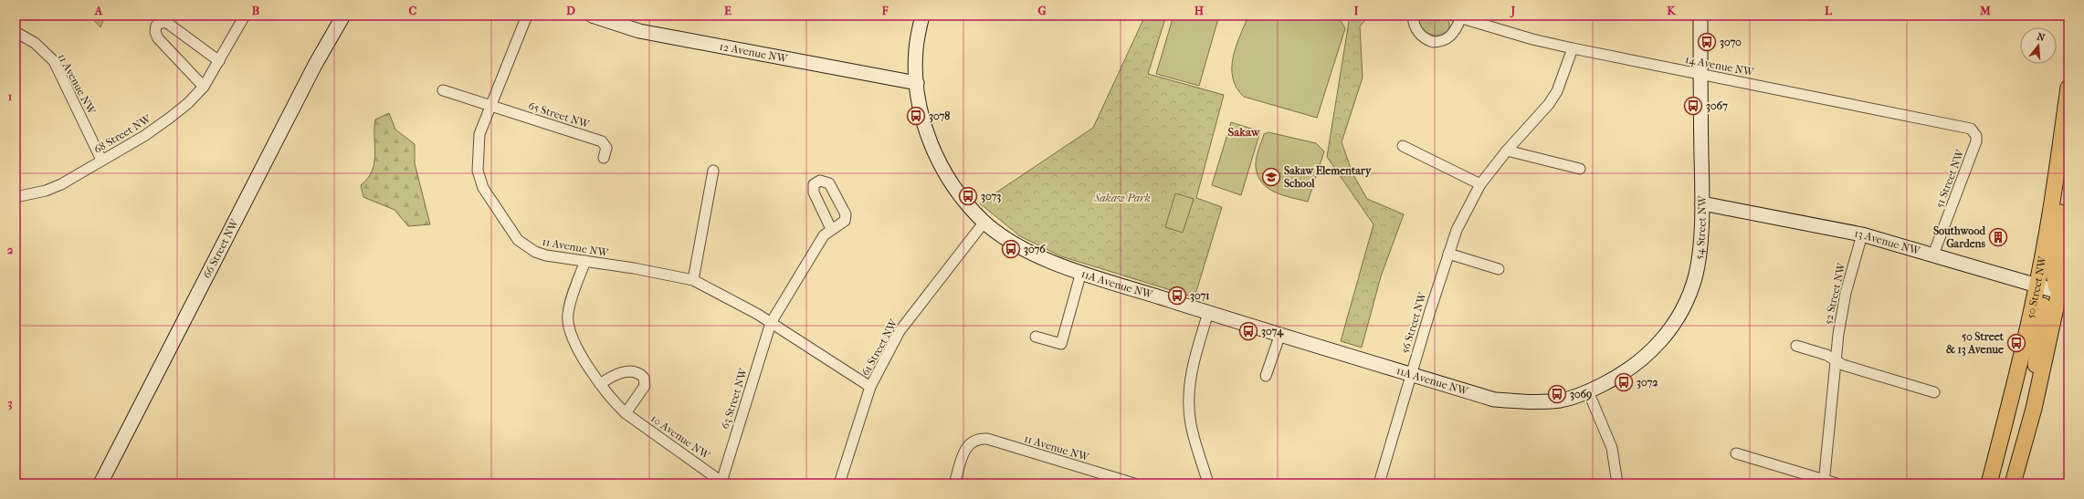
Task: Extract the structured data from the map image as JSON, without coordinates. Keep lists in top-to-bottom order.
{
  "streets": {
    "main road": ["50 Street NW"],
    "street": [
      "12 Avenue NW",
      "14 Avenue NW",
      "11 Avenue NW",
      "65 Street NW",
      "68 Street NW",
      "51 Street NW",
      "54 Street NW",
      "13 Avenue NW",
      "66 Street NW",
      "11A Avenue NW",
      "52 Street NW",
      "56 Street NW",
      "61 Street NW",
      "63 Street NW",
      "10 Avenue NW"
    ]
  },
  "crossings": [
    ["12 Avenue NW", "11A Avenue NW"],
    ["14 Avenue NW", "51 Street NW"],
    ["14 Avenue NW", "54 Street NW"],
    ["14 Avenue NW", "56 Street NW"],
    ["11 Avenue NW", "65 Street NW"],
    ["11 Avenue NW", "68 Street NW"],
    ["11 Avenue NW", "61 Street NW"],
    ["11 Avenue NW", "63 Street NW"],
    ["11 Avenue NW", "10 Avenue NW"],
    ["51 Street NW", "13 Avenue NW"],
    ["54 Street NW", "13 Avenue NW"],
    ["54 Street NW", "11A Avenue NW"],
    ["13 Avenue NW", "50 Street NW"],
    ["13 Avenue NW", "52 Street NW"],
    ["11A Avenue NW", "56 Street NW"],
    ["11A Avenue NW", "61 Street NW"],
    ["63 Street NW", "10 Avenue NW"]
  ],
  "districts": ["Sakaw"],
  "parks": ["Sakaw Park"],
  "places": {
    "bus stop": [
      "3070",
      "3067",
      "3078",
      "3073",
      "3076",
      "3071",
      "3074",
      "50 Street & 13 Avenue",
      "3072",
      "3069"
    ],
    "school or university": ["Sakaw Elementary School"],
    "building": ["Southwood Gardens"]
  },
  "north": "top",
  "grid": {
    "columns": [
      "A",
      "B",
      "C",
      "D",
      "E",
      "F",
      "G",
      "H",
      "I",
      "J",
      "K",
      "L",
      "M"
    ],
    "rows": ["1", "2", "3"]
  }
}
